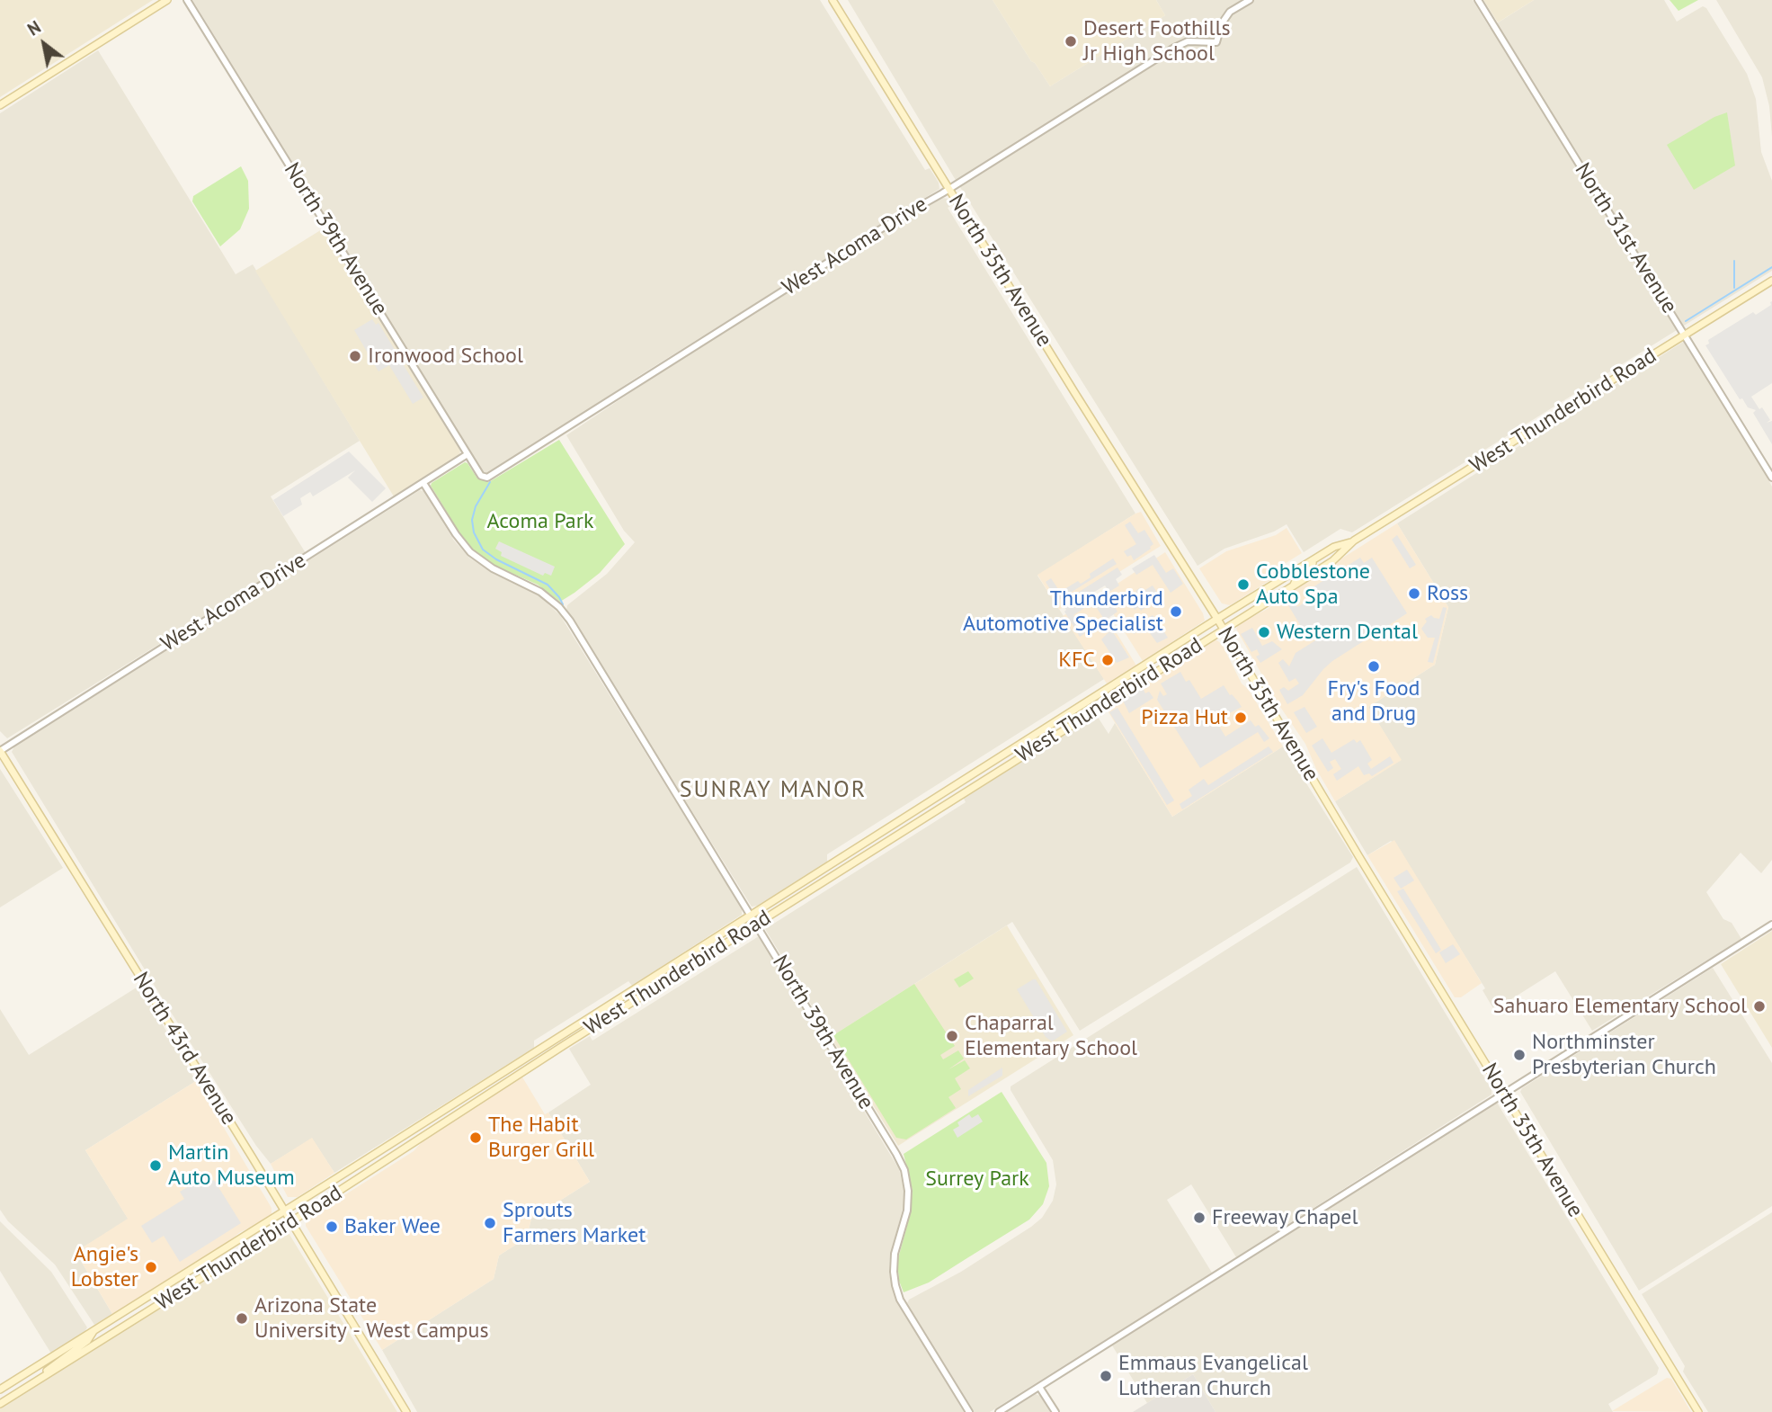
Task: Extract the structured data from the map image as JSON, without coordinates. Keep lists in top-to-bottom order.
{
  "streets": {
    "main road": ["North 35th Avenue", "West Thunderbird Road", "North 43rd Avenue"],
    "street": ["North 31st Avenue", "North 39th Avenue", "West Acoma Drive"]
  },
  "crossings": [
    ["North 31st Avenue", "West Thunderbird Road"],
    ["North 39th Avenue", "West Acoma Drive"],
    ["North 39th Avenue", "West Thunderbird Road"],
    ["West Acoma Drive", "North 35th Avenue"],
    ["West Acoma Drive", "North 43rd Avenue"],
    ["North 35th Avenue", "West Thunderbird Road"],
    ["West Thunderbird Road", "North 43rd Avenue"]
  ],
  "districts": ["SUNRAY MANOR"],
  "parks": ["Acoma Park", "Surrey Park"],
  "places": [
    "Desert Foothills Jr High School",
    "Ironwood School",
    "Cobblestone Auto Spa",
    "Ross",
    "Thunderbird Automotive Specialist",
    "Western Dental",
    "KFC",
    "Fry's Food and Drug",
    "Pizza Hut",
    "Sahuaro Elementary School",
    "Chaparral Elementary School",
    "Northminster Presbyterian Church",
    "The Habit Burger Grill",
    "Martin Auto Museum",
    "Freeway Chapel",
    "Sprouts Farmers Market",
    "Baker Wee",
    "Angie's Lobster",
    "Arizona State University - West Campus",
    "Emmaus Evangelical Lutheran Church"
  ],
  "north": "top left"
}
